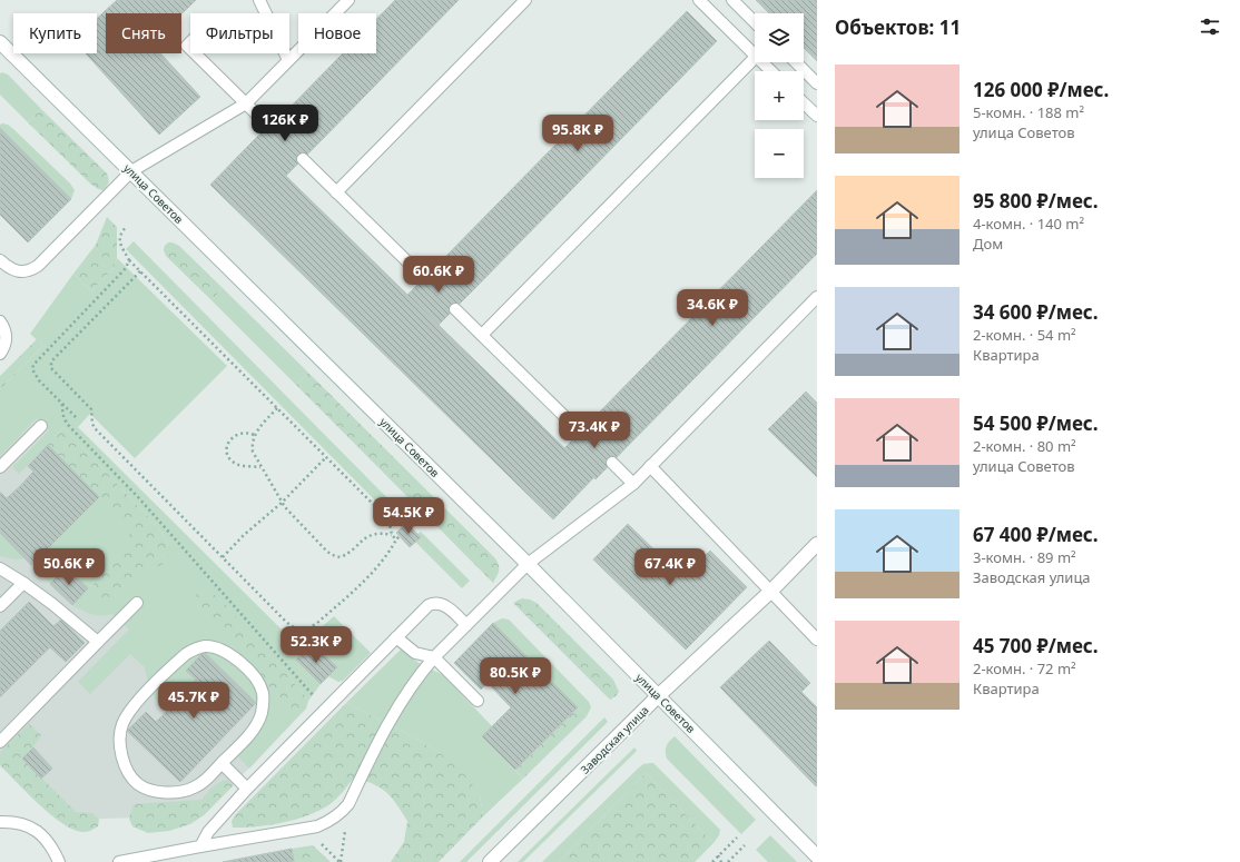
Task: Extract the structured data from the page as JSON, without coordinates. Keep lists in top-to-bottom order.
{
  "streets": {
    "street": ["улица Советов", "Заводская улица"]
  },
  "crossings": [
    ["улица Советов", "Заводская улица"]
  ],
  "page": {
    "heading": "Объектов: 11",
    "map_buttons": ["+", "−"],
    "chip": [
      "Купить",
      "Снять",
      "Фильтры",
      "Новое"
    ],
    "list": [
      {
        "name": "126 000 ₽/мес.",
        "note": "5-комн. · 188 m² · улица Советов"
      },
      {
        "name": "95 800 ₽/мес.",
        "note": "4-комн. · 140 m² · Дом"
      },
      {
        "name": "34 600 ₽/мес.",
        "note": "2-комн. · 54 m² · Квартира"
      },
      {
        "name": "54 500 ₽/мес.",
        "note": "2-комн. · 80 m² · улица Советов"
      },
      {
        "name": "67 400 ₽/мес.",
        "note": "3-комн. · 89 m² · Заводская улица"
      },
      {
        "name": "45 700 ₽/мес.",
        "note": "2-комн. · 72 m² · Квартира"
      }
    ],
    "price": [
      "126K ₽",
      "95.8K ₽",
      "60.6K ₽",
      "34.6K ₽",
      "73.4K ₽",
      "54.5K ₽",
      "50.6K ₽",
      "67.4K ₽",
      "52.3K ₽",
      "80.5K ₽",
      "45.7K ₽"
    ]
  }
}
